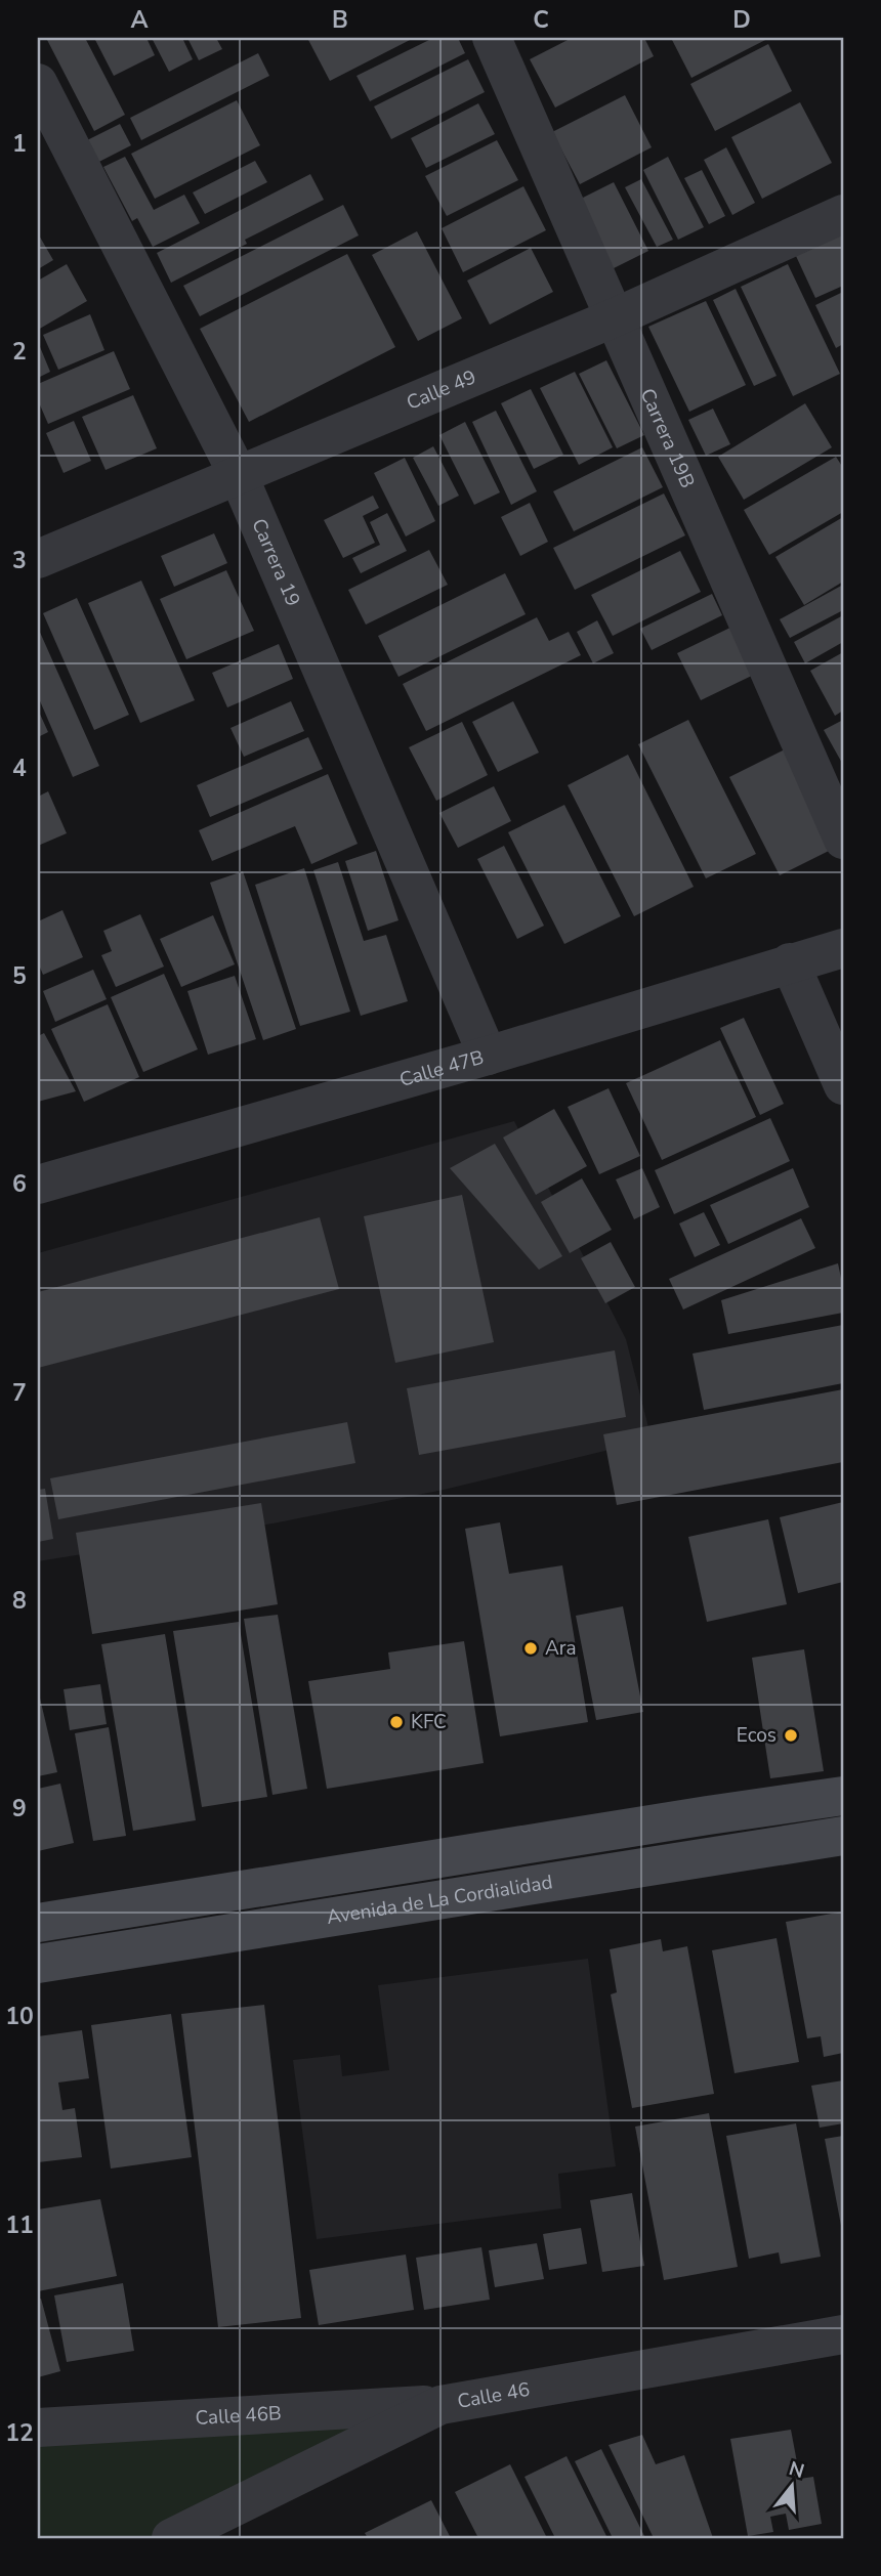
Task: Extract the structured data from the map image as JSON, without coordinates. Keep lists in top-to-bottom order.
{
  "streets": {
    "main road": ["Avenida de La Cordialidad"],
    "street": [
      "Calle 49",
      "Carrera 19B",
      "Carrera 19",
      "Calle 47B",
      "Calle 46",
      "Calle 46B"
    ]
  },
  "crossings": [
    ["Calle 49", "Carrera 19B"],
    ["Calle 49", "Carrera 19"],
    ["Carrera 19", "Calle 47B"],
    ["Calle 46", "Calle 46B"]
  ],
  "places": ["Ara", "KFC", "Ecos"],
  "north": "top",
  "grid": {
    "columns": [
      "A",
      "B",
      "C",
      "D"
    ],
    "rows": [
      "1",
      "2",
      "3",
      "4",
      "5",
      "6",
      "7",
      "8",
      "9",
      "10",
      "11",
      "12"
    ]
  }
}
